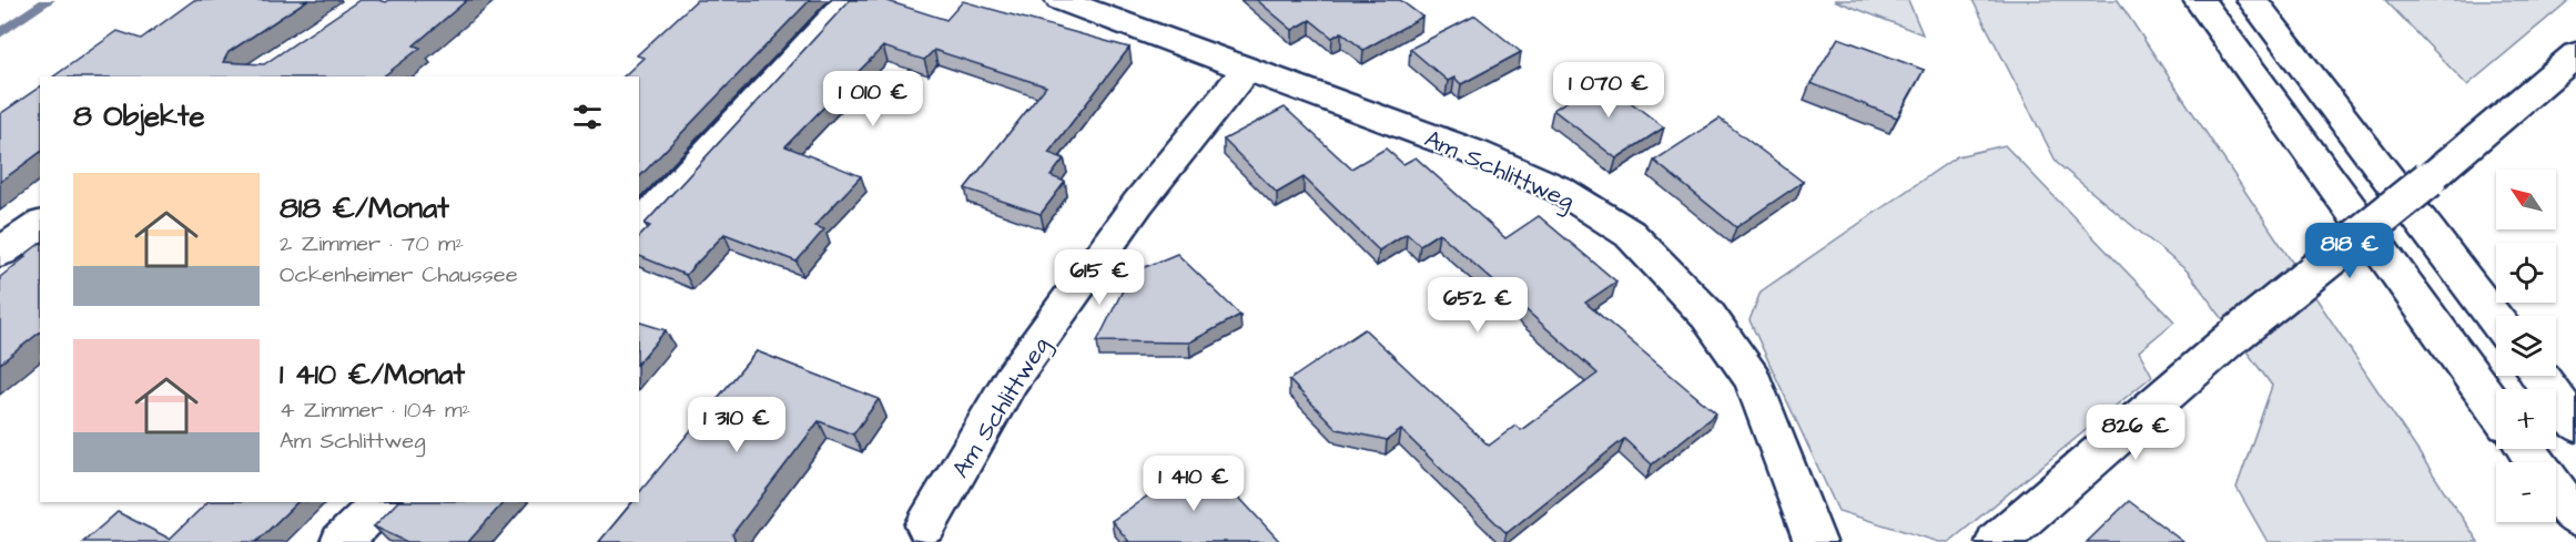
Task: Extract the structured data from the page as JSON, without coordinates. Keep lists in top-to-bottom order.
{
  "streets": {
    "street": ["Am Schlittweg"]
  },
  "north": "top left",
  "page": {
    "price": [
      "1 070 €",
      "1 010 €",
      "818 €",
      "615 €",
      "652 €",
      "1 310 €",
      "826 €",
      "1 410 €"
    ],
    "heading": "8 Objekte",
    "list": [
      {
        "name": "818 €/Monat",
        "note": "2 Zimmer · 70 m² · Ockenheimer Chaussee"
      },
      {
        "name": "1 410 €/Monat",
        "note": "4 Zimmer · 104 m² · Am Schlittweg"
      }
    ],
    "map_buttons": ["+", "−"]
  }
}
